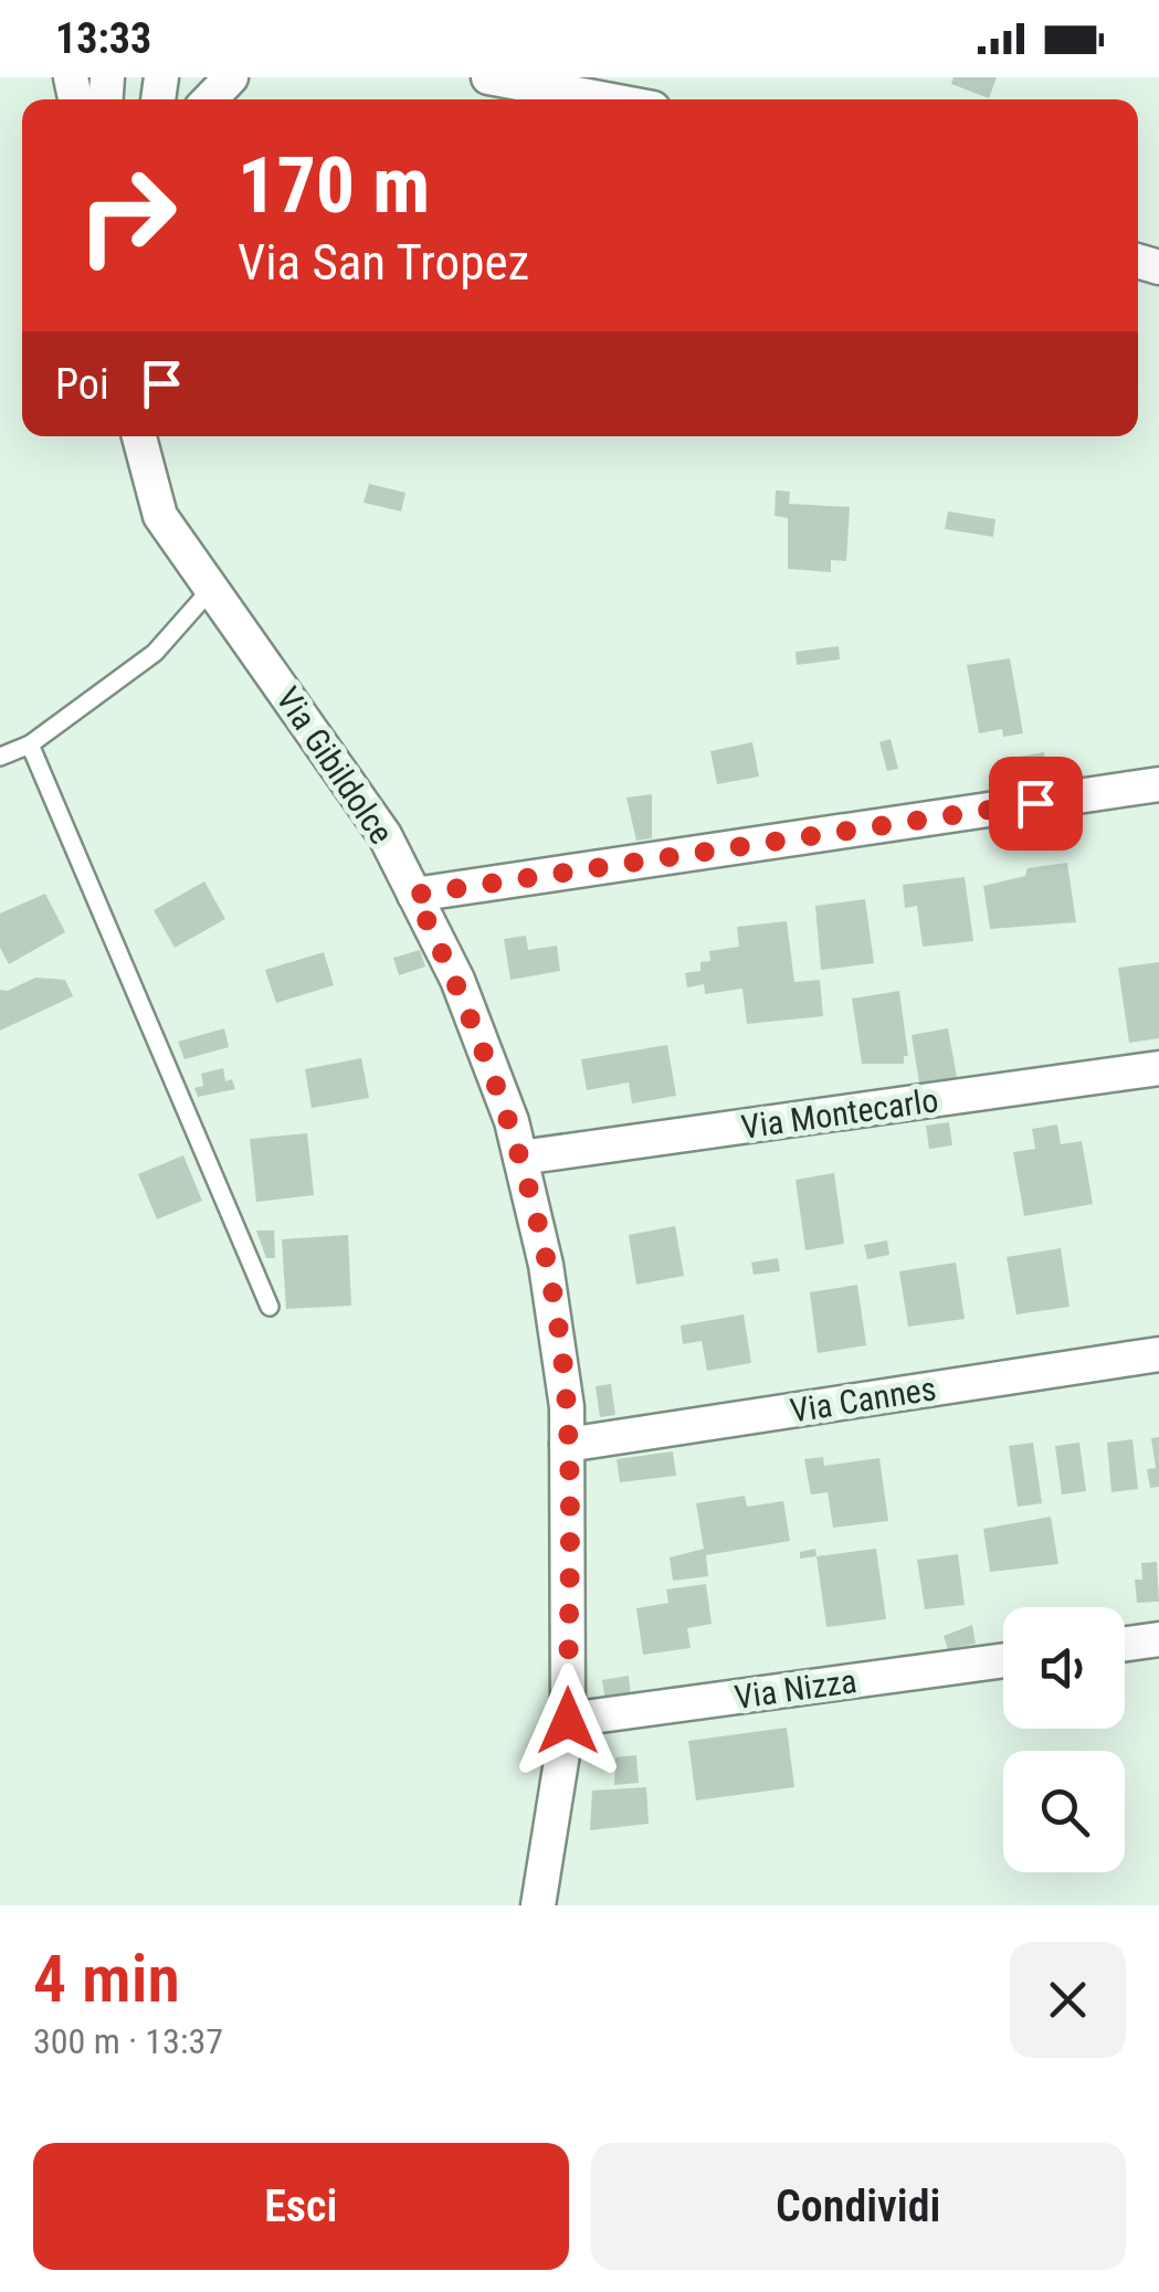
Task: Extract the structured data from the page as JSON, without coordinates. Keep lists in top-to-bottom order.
{
  "streets": {
    "street": [
      "Via Gibildolce",
      "Via Montecarlo",
      "Via Cannes",
      "Via Nizza"
    ]
  },
  "crossings": [
    ["Via Gibildolce", "Via Montecarlo"],
    ["Via Gibildolce", "Via Cannes"],
    ["Via Gibildolce", "Via Nizza"]
  ],
  "page": {
    "status": "13:33",
    "turn": ["170 m", "Via San Tropez"],
    "then": "Poi",
    "heading": ["4 min", "300 m · 13:37"],
    "buttons": ["Esci", "Condividi"]
  }
}
